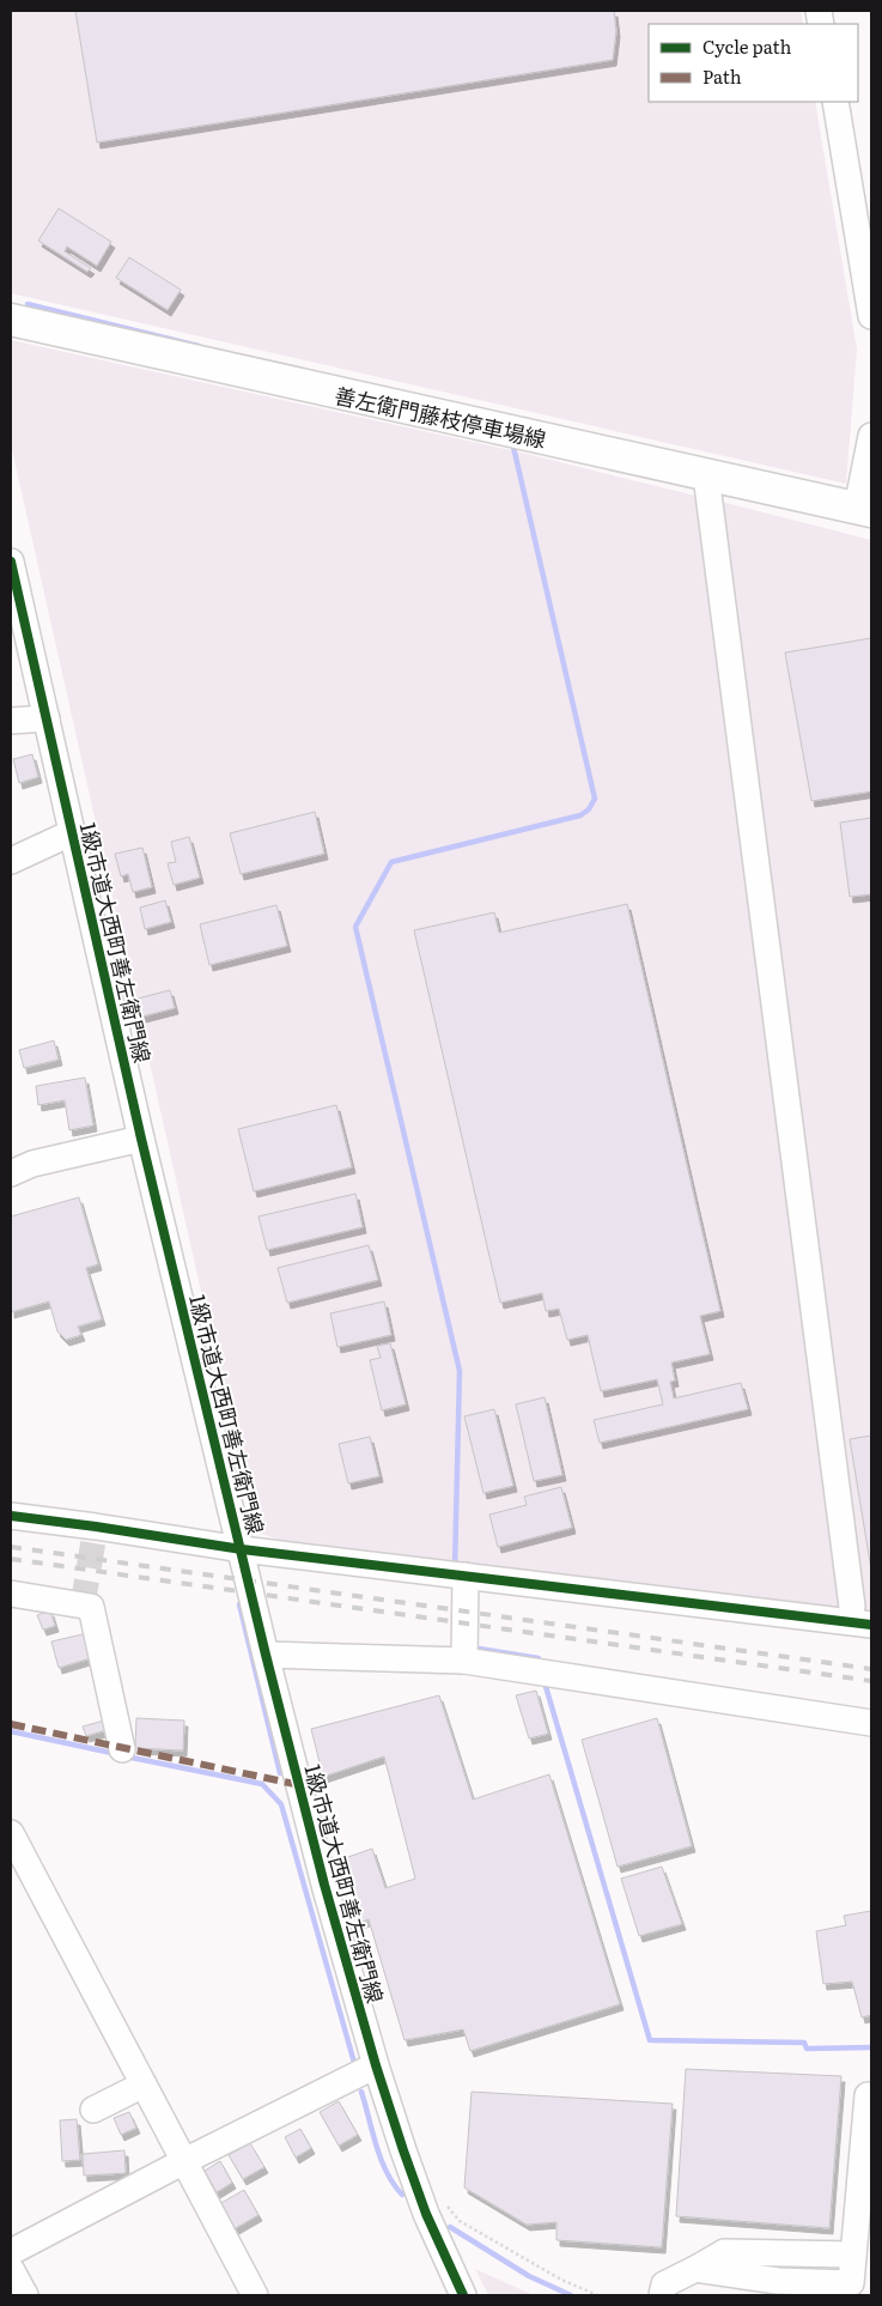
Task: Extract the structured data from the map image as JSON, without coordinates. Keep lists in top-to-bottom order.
{
  "streets": {
    "main road": ["善左衛門藤枝停車場線"],
    "street": ["1級市道大西町善左衛門線"]
  },
  "legend": ["Cycle path", "Path"]
}
